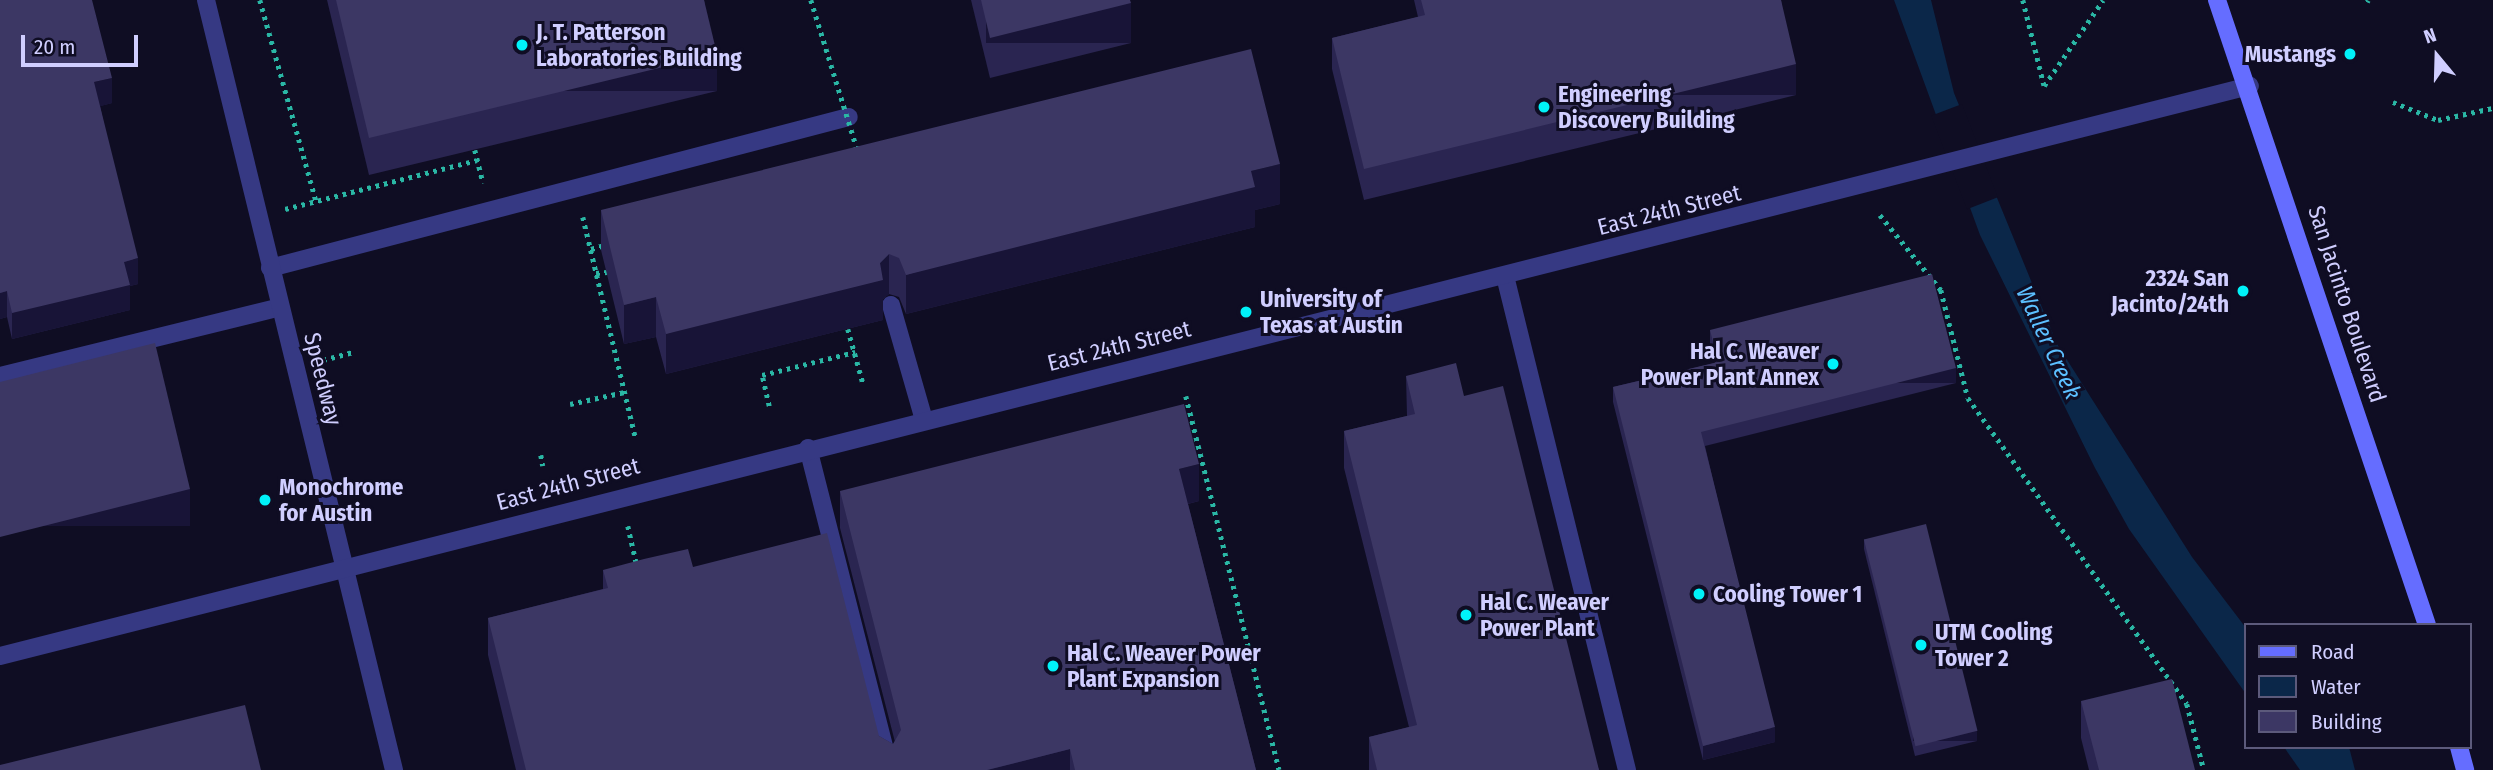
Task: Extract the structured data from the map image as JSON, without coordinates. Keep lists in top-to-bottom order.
{
  "streets": {
    "street": ["East 24th Street", "San Jacinto Boulevard", "Speedway"]
  },
  "crossings": [
    ["East 24th Street", "San Jacinto Boulevard"],
    ["East 24th Street", "Speedway"]
  ],
  "water": ["Waller Creek"],
  "places": [
    "J. T. Patterson Laboratories Building",
    "Mustangs",
    "Engineering Discovery Building",
    "2324 San Jacinto/24th",
    "University of Texas at Austin",
    "Hal C. Weaver Power Plant Annex",
    "Monochrome for Austin",
    "Cooling Tower 1",
    "Hal C. Weaver Power Plant",
    "UTM Cooling Tower 2",
    "Hal C. Weaver Power Plant Expansion"
  ],
  "legend": ["Road", "Water", "Building"],
  "scale_bar": "20 m",
  "north": "top"
}
